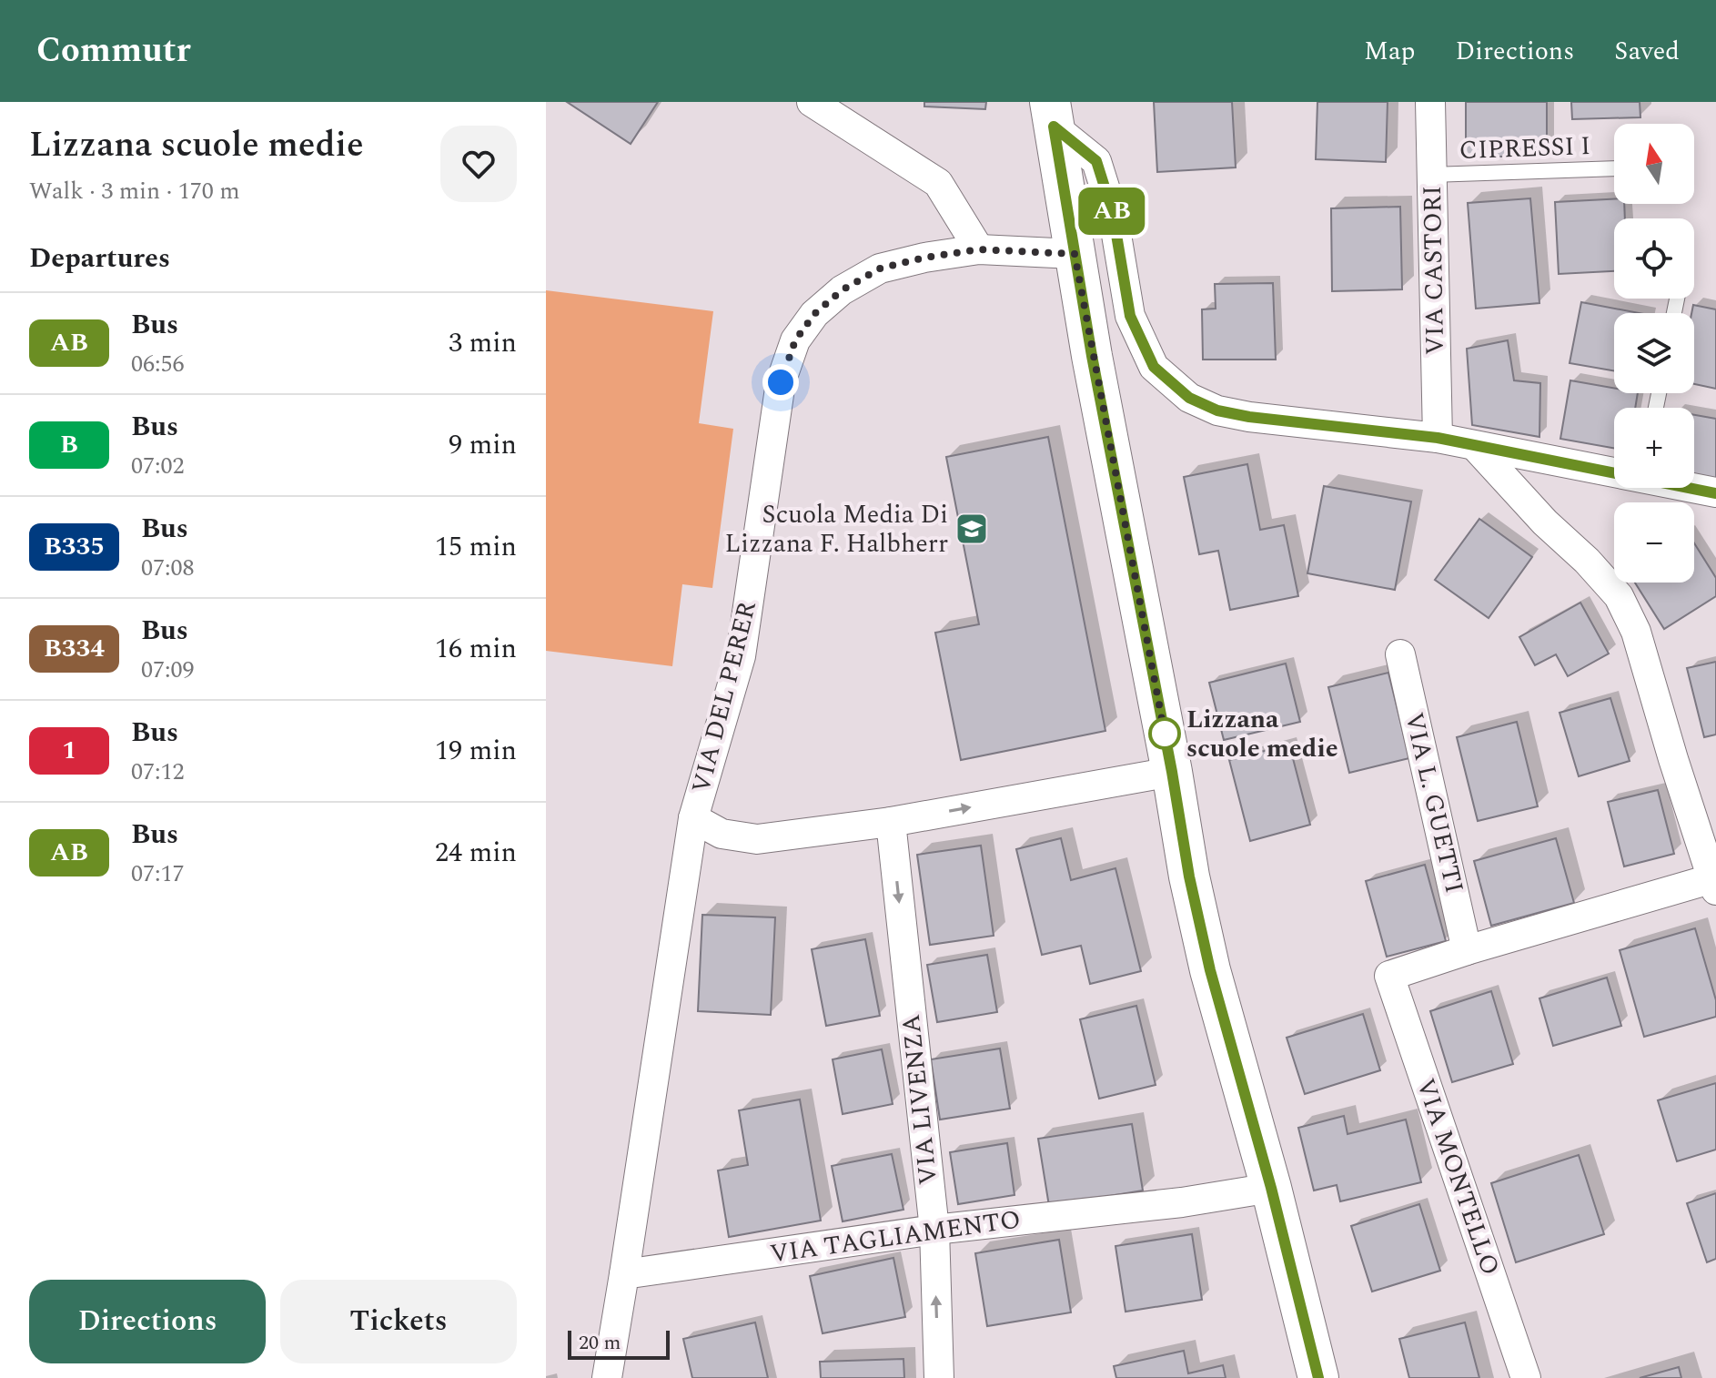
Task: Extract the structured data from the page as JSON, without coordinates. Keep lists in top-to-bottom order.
{
  "streets": {
    "street": [
      "VIA CASTORI",
      "VIA DEL PERER",
      "VIA L. GUETTI",
      "VIA LIVENZA",
      "VIA MONTELLO",
      "VIA TAGLIAMENTO"
    ],
    "lane": ["CIPRESSI I"]
  },
  "crossings": [
    ["CIPRESSI I", "VIA CASTORI"],
    ["VIA DEL PERER", "VIA TAGLIAMENTO"],
    ["VIA L. GUETTI", "VIA MONTELLO"],
    ["VIA LIVENZA", "VIA TAGLIAMENTO"]
  ],
  "places": {
    "school or university": ["Scuola Media Di Lizzana F. Halbherr"],
    "other": ["Lizzana scuole medie"]
  },
  "lines": ["bus line AB"],
  "scale_bar": "20 m",
  "north": "top",
  "page": {
    "header": "Commutr",
    "nav": ["Map", "Directions", "Saved"],
    "heading": [
      ["Lizzana scuole medie", "Walk · 3 min · 170 m"],
      "Departures"
    ],
    "on_map": "AB",
    "map_buttons": ["+", "−"],
    "list": [
      {
        "mark": "AB",
        "name": "Bus",
        "note": "06:56",
        "value": "3 min"
      },
      {
        "mark": "B",
        "name": "Bus",
        "note": "07:02",
        "value": "9 min"
      },
      {
        "mark": "B335",
        "name": "Bus",
        "note": "07:08",
        "value": "15 min"
      },
      {
        "mark": "B334",
        "name": "Bus",
        "note": "07:09",
        "value": "16 min"
      },
      {
        "mark": "1",
        "name": "Bus",
        "note": "07:12",
        "value": "19 min"
      },
      {
        "mark": "AB",
        "name": "Bus",
        "note": "07:17",
        "value": "24 min"
      }
    ],
    "buttons": ["Directions", "Tickets"],
    "scale": "20 m"
  }
}
